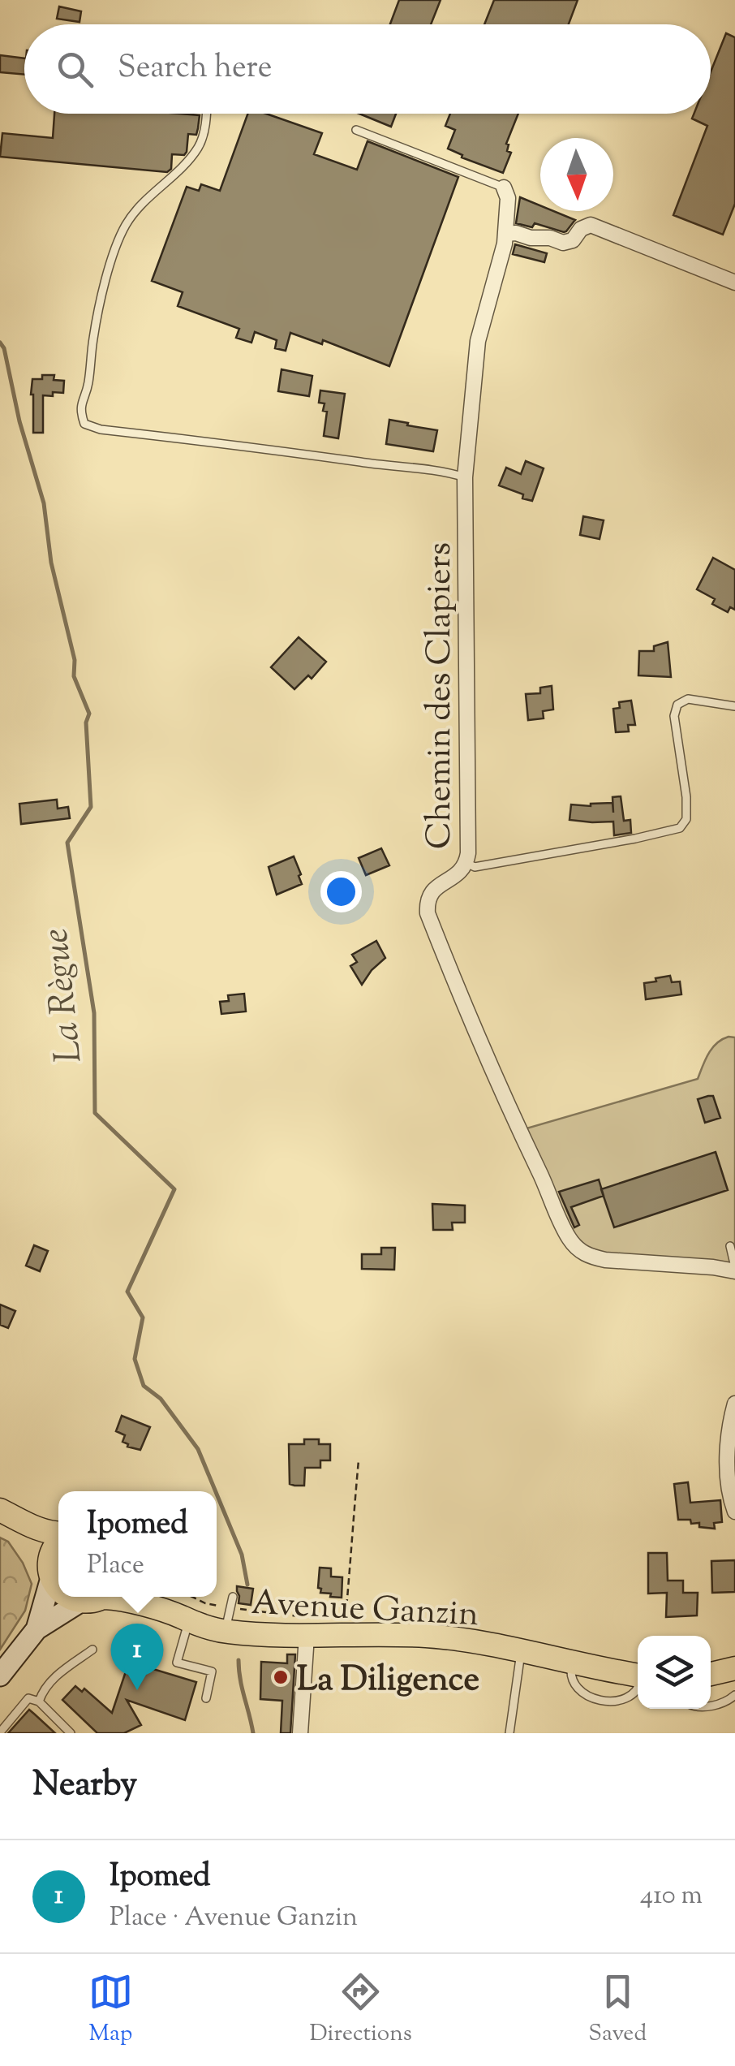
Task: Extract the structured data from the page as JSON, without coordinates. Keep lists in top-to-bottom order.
{
  "streets": {
    "main road": ["Avenue Ganzin"],
    "street": ["Chemin des Clapiers"]
  },
  "water": ["La Règue"],
  "places": ["La Diligence"],
  "north": "bottom",
  "page": {
    "search": "Search here",
    "popup": ["Ipomed", "Place"],
    "pins": "1",
    "heading": "Nearby",
    "list": [
      {
        "mark": "1",
        "name": "Ipomed",
        "note": "Place · Avenue Ganzin",
        "value": "410 m"
      }
    ],
    "nav": ["Map", "Directions", "Saved"]
  }
}
